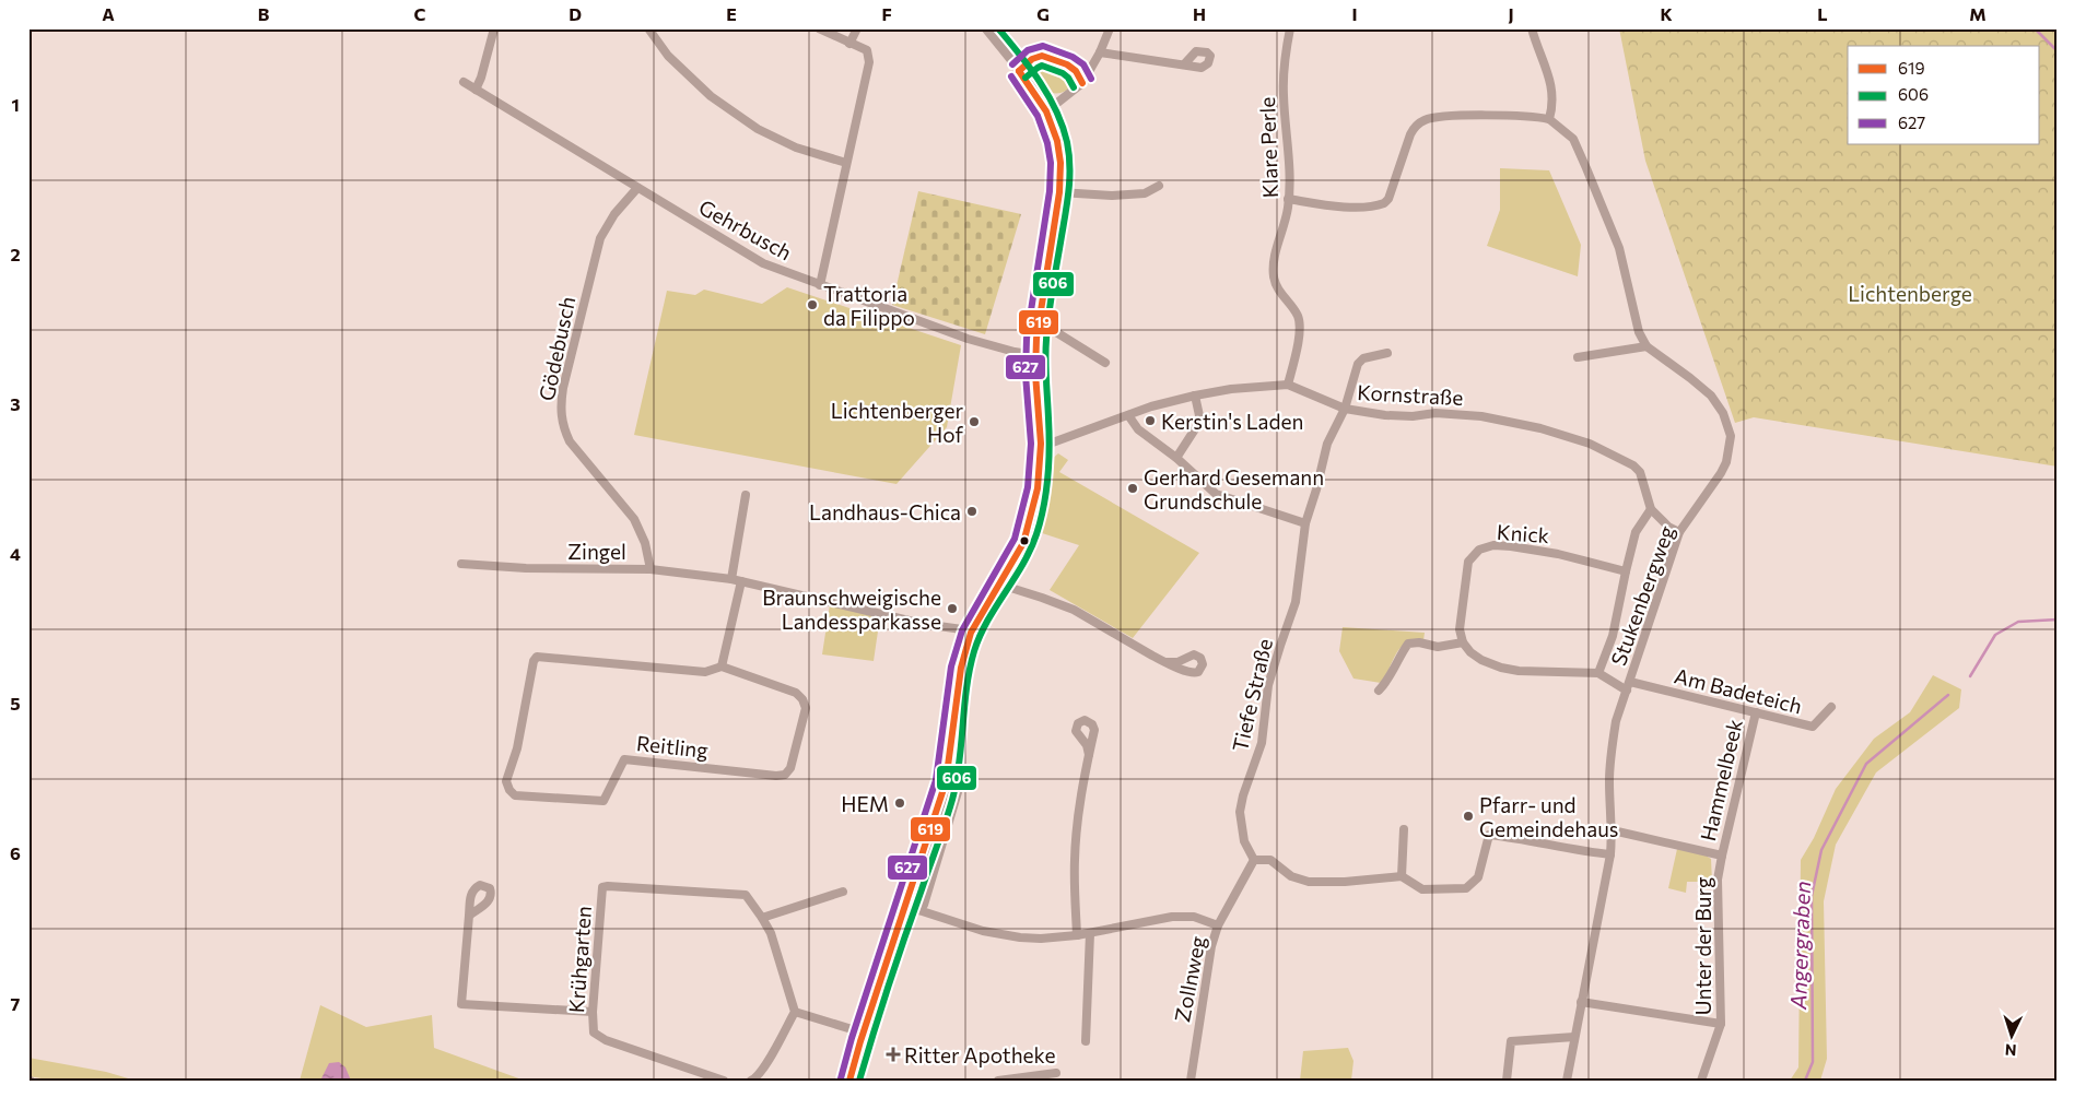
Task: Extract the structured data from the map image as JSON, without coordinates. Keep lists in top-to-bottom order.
{
  "streets": {
    "street": [
      "Klare Perle",
      "Gehrbusch",
      "Gödebusch",
      "Kornstraße",
      "Knick",
      "Zingel",
      "Stukenbergweg",
      "Am Badeteich",
      "Tiefe Straße",
      "Reitling",
      "Hammelbeek",
      "Unter der Burg",
      "Krühgarten",
      "Zollnweg"
    ]
  },
  "crossings": [
    ["Klare Perle", "Kornstraße"],
    ["Gehrbusch", "Gödebusch"],
    ["Gödebusch", "Zingel"],
    ["Kornstraße", "Stukenbergweg"],
    ["Kornstraße", "Tiefe Straße"],
    ["Stukenbergweg", "Am Badeteich"],
    ["Stukenbergweg", "Unter der Burg"],
    ["Am Badeteich", "Hammelbeek"],
    ["Tiefe Straße", "Zollnweg"],
    ["Hammelbeek", "Unter der Burg"]
  ],
  "water": ["Angergraben"],
  "parks": ["Lichtenberge"],
  "places": {
    "other": [
      "Trattoria da Filippo",
      "Kerstin's Laden",
      "Lichtenberger Hof",
      "Gerhard Gesemann Grundschule",
      "Landhaus-Chica",
      "Braunschweigische Landessparkasse",
      "HEM",
      "Pfarr- und Gemeindehaus"
    ],
    "health": ["Ritter Apotheke"]
  },
  "lines": ["transit line 606", "transit line 627", "transit line 619"],
  "legend": ["619", "606", "627"],
  "north": "bottom",
  "grid": {
    "columns": [
      "A",
      "B",
      "C",
      "D",
      "E",
      "F",
      "G",
      "H",
      "I",
      "J",
      "K",
      "L",
      "M"
    ],
    "rows": [
      "1",
      "2",
      "3",
      "4",
      "5",
      "6",
      "7"
    ]
  }
}
